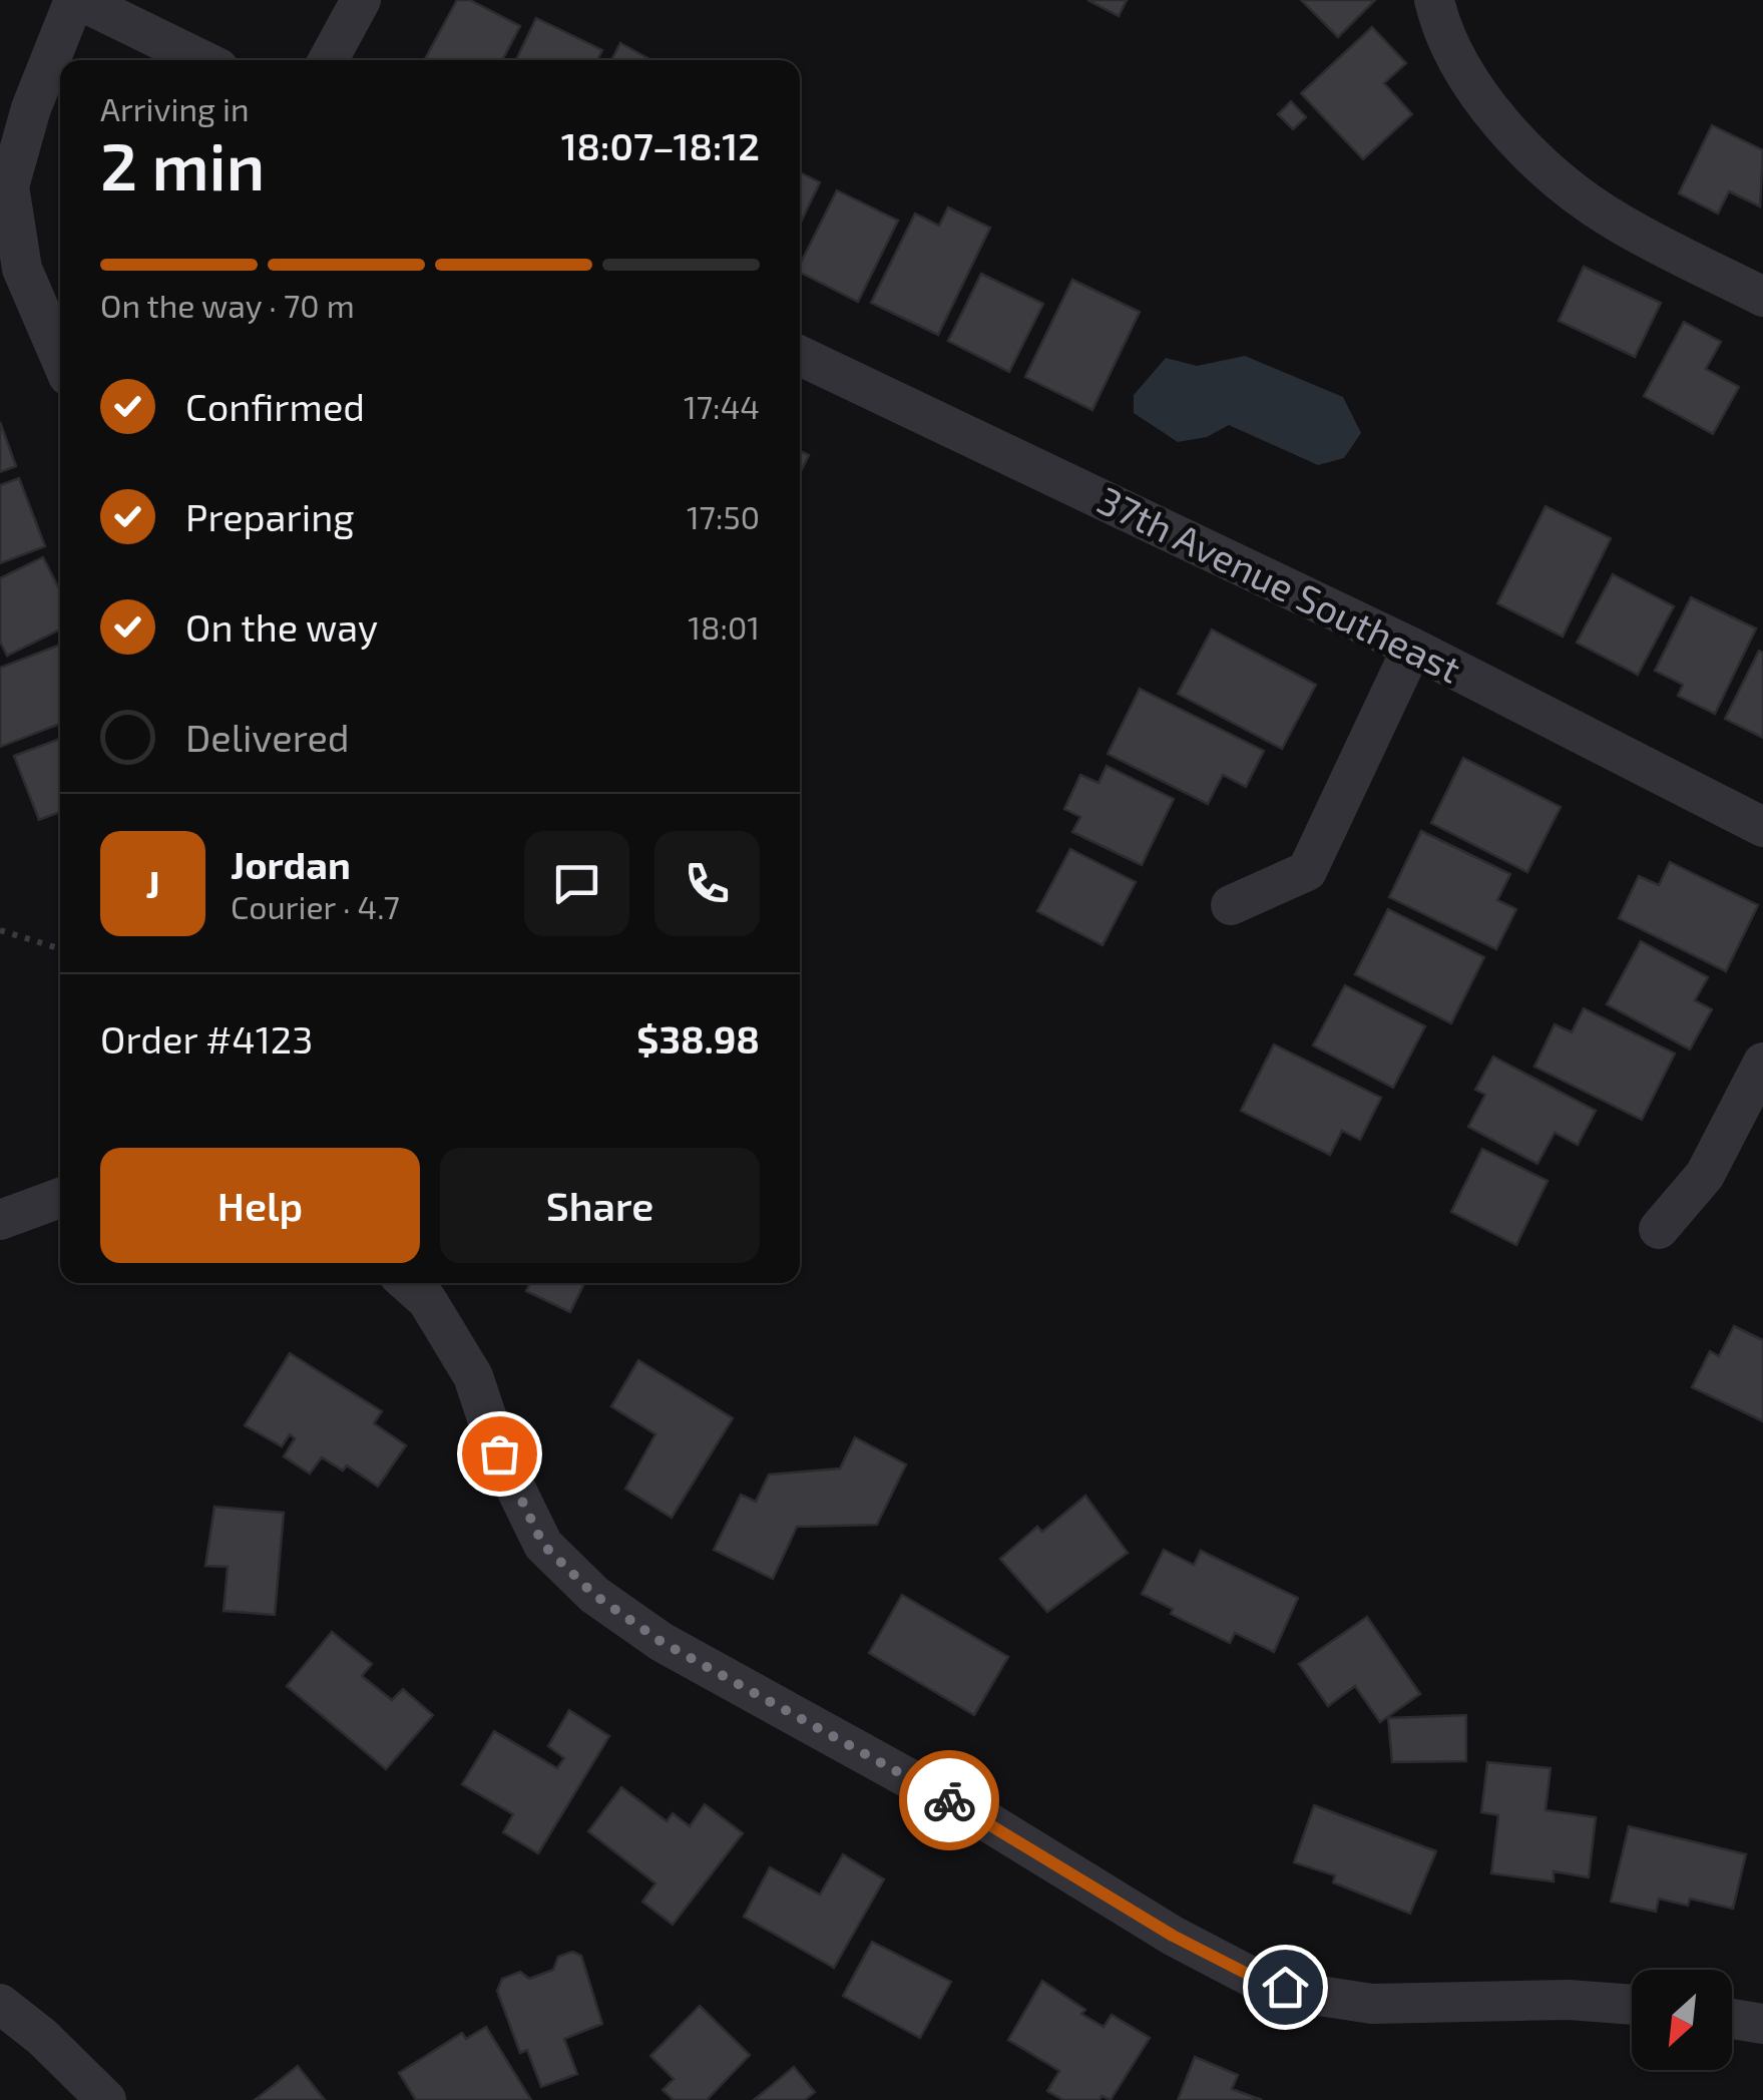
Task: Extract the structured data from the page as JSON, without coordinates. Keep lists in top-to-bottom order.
{
  "streets": {
    "street": ["37th Avenue Southeast"]
  },
  "north": "bottom left",
  "page": {
    "heading": ["2 min", "Arriving in", "18:07–18:12"],
    "panel": [
      "Jordan",
      "Courier · 4.7",
      "Order #4123",
      "$38.98"
    ],
    "bar": "On the way · 70 m",
    "list": [
      ["Confirmed", "17:44"],
      ["Preparing", "17:50"],
      ["On the way", "18:01"],
      "Delivered"
    ],
    "round": "J",
    "buttons": ["Help", "Share"]
  }
}
